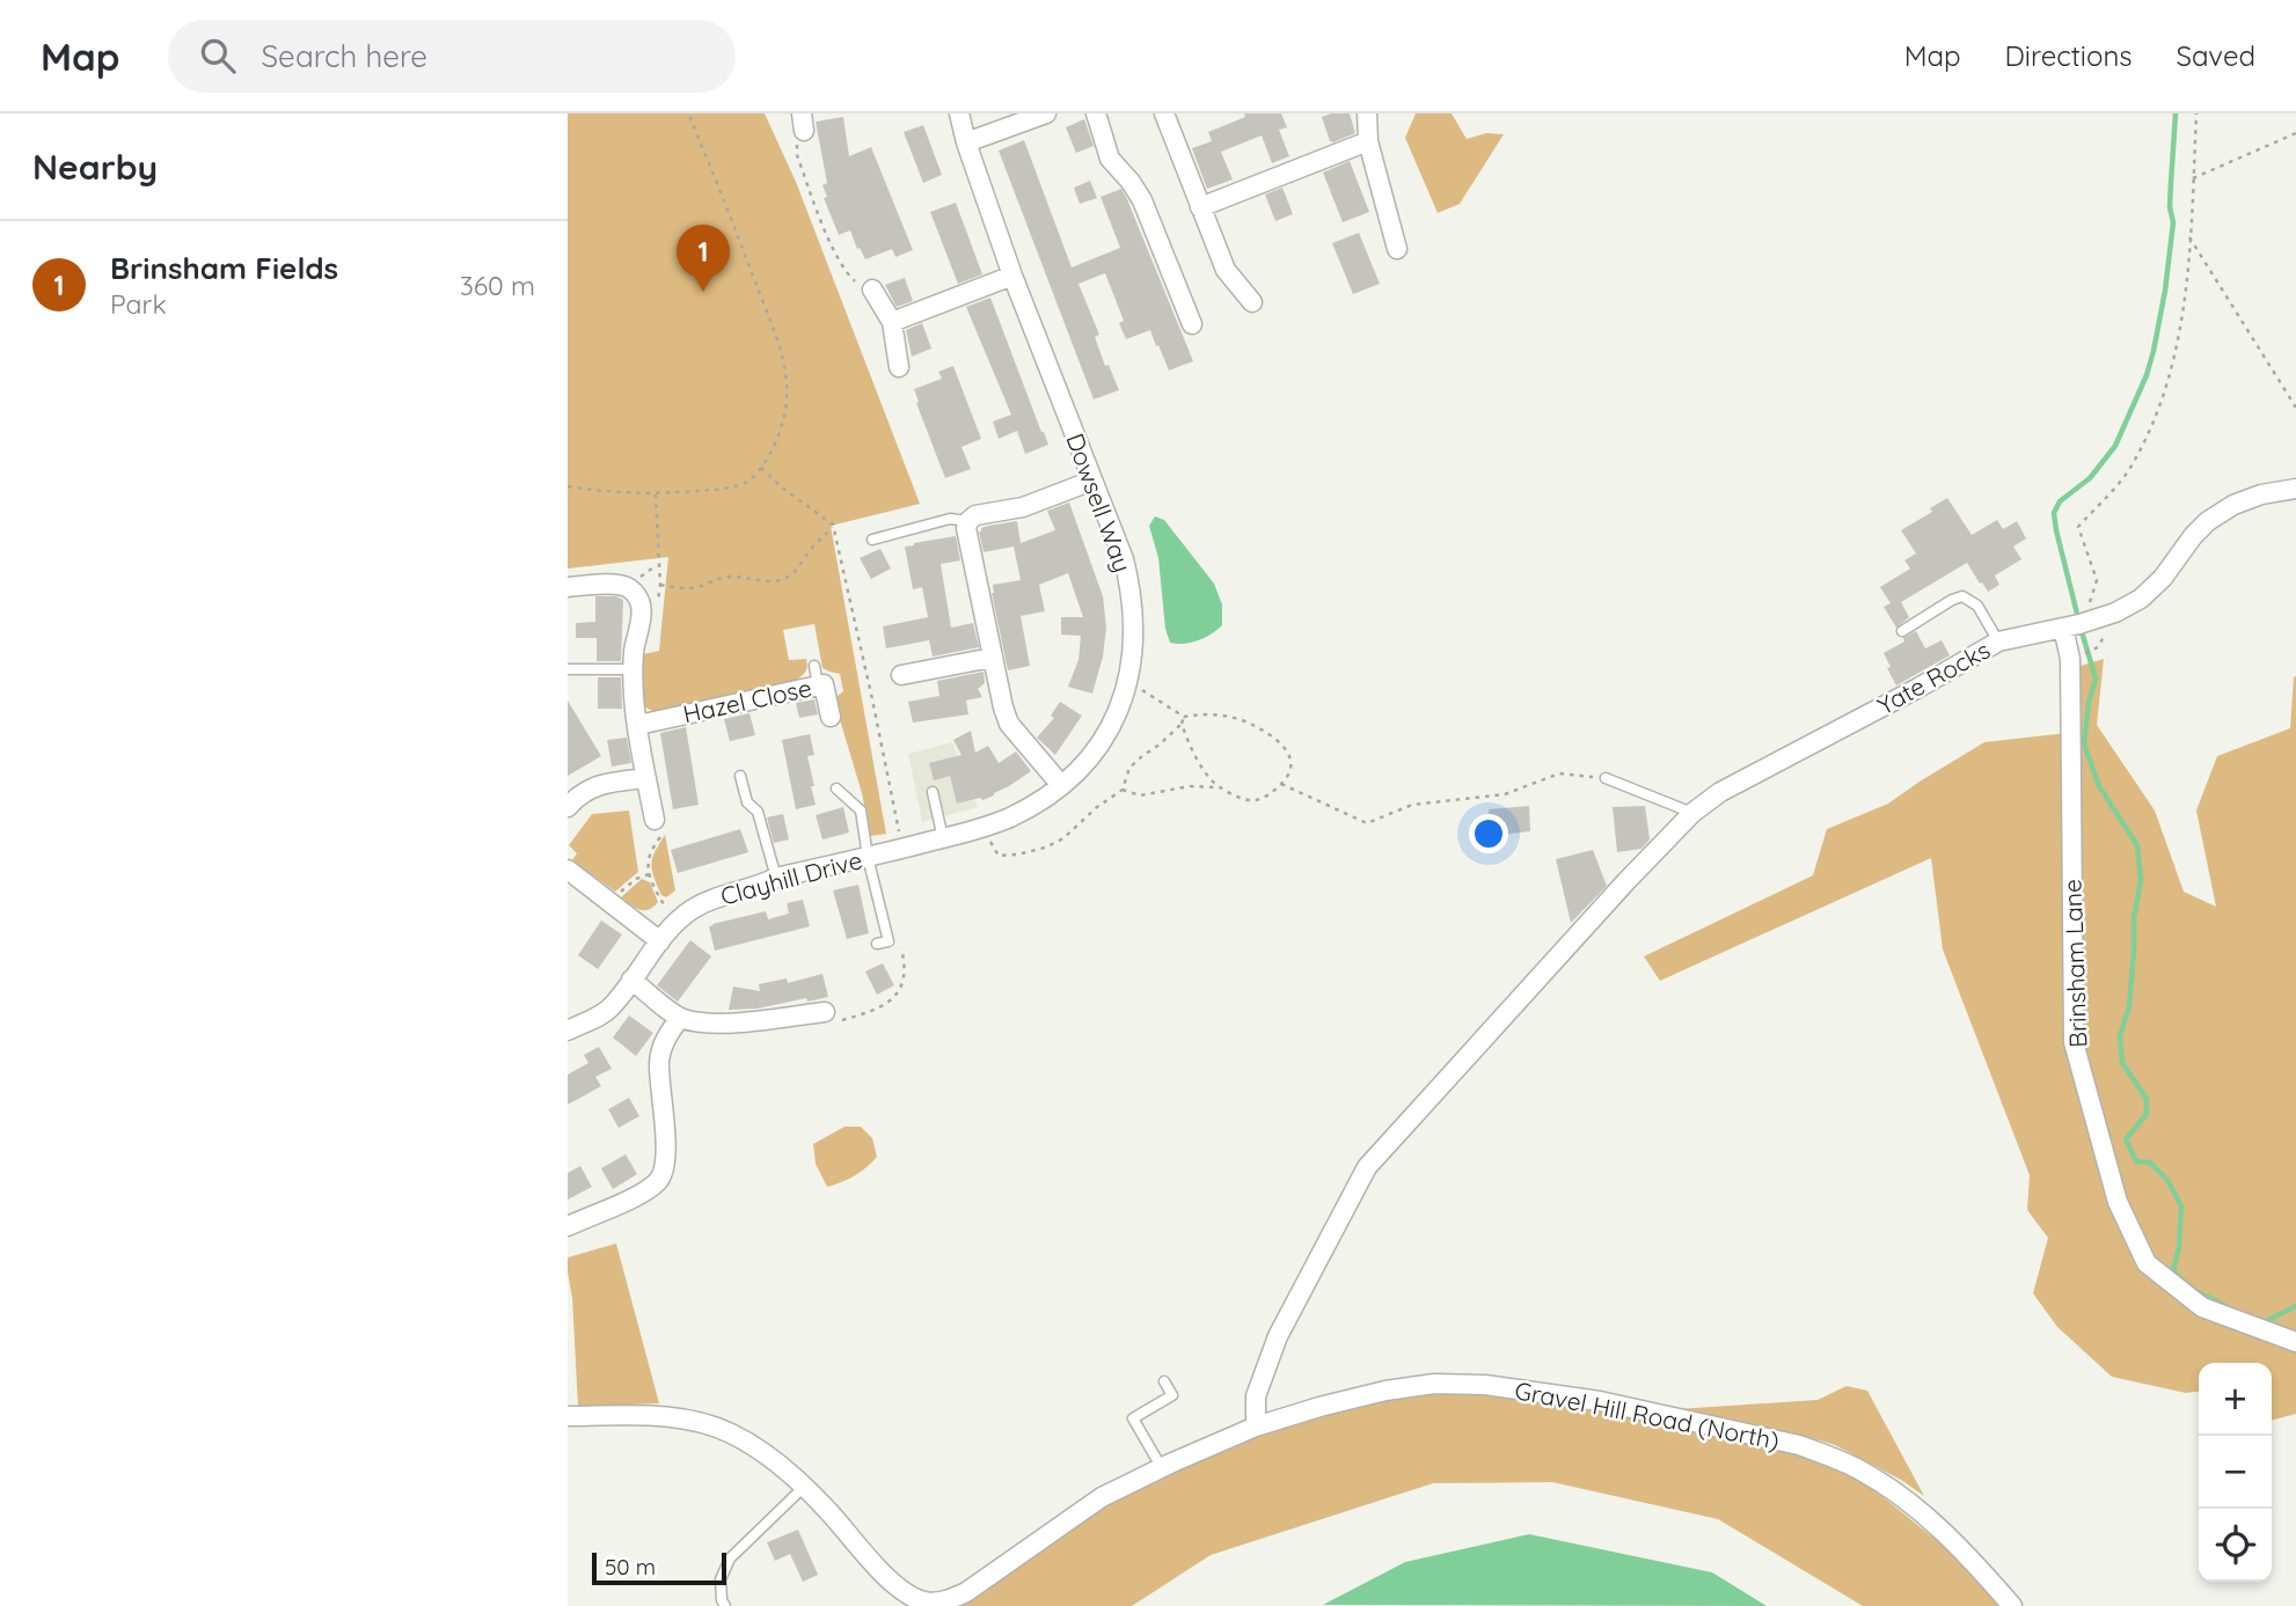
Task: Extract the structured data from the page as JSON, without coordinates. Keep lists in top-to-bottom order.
{
  "streets": {
    "street": [
      "Dowsell Way",
      "Yate Rocks",
      "Hazel Close",
      "Clayhill Drive",
      "Brinsham Lane",
      "Gravel Hill Road (North)"
    ]
  },
  "crossings": [
    ["Dowsell Way", "Clayhill Drive"],
    ["Yate Rocks", "Brinsham Lane"],
    ["Yate Rocks", "Gravel Hill Road (North)"]
  ],
  "scale_bar": "50 m",
  "page": {
    "header": "Map",
    "search": "Search here",
    "nav": ["Map", "Directions", "Saved"],
    "heading": "Nearby",
    "list": [
      {
        "mark": "1",
        "name": "Brinsham Fields",
        "note": "Park",
        "value": "360 m"
      }
    ],
    "pins": "1",
    "map_buttons": ["+", "−"],
    "scale": "50 m"
  }
}
